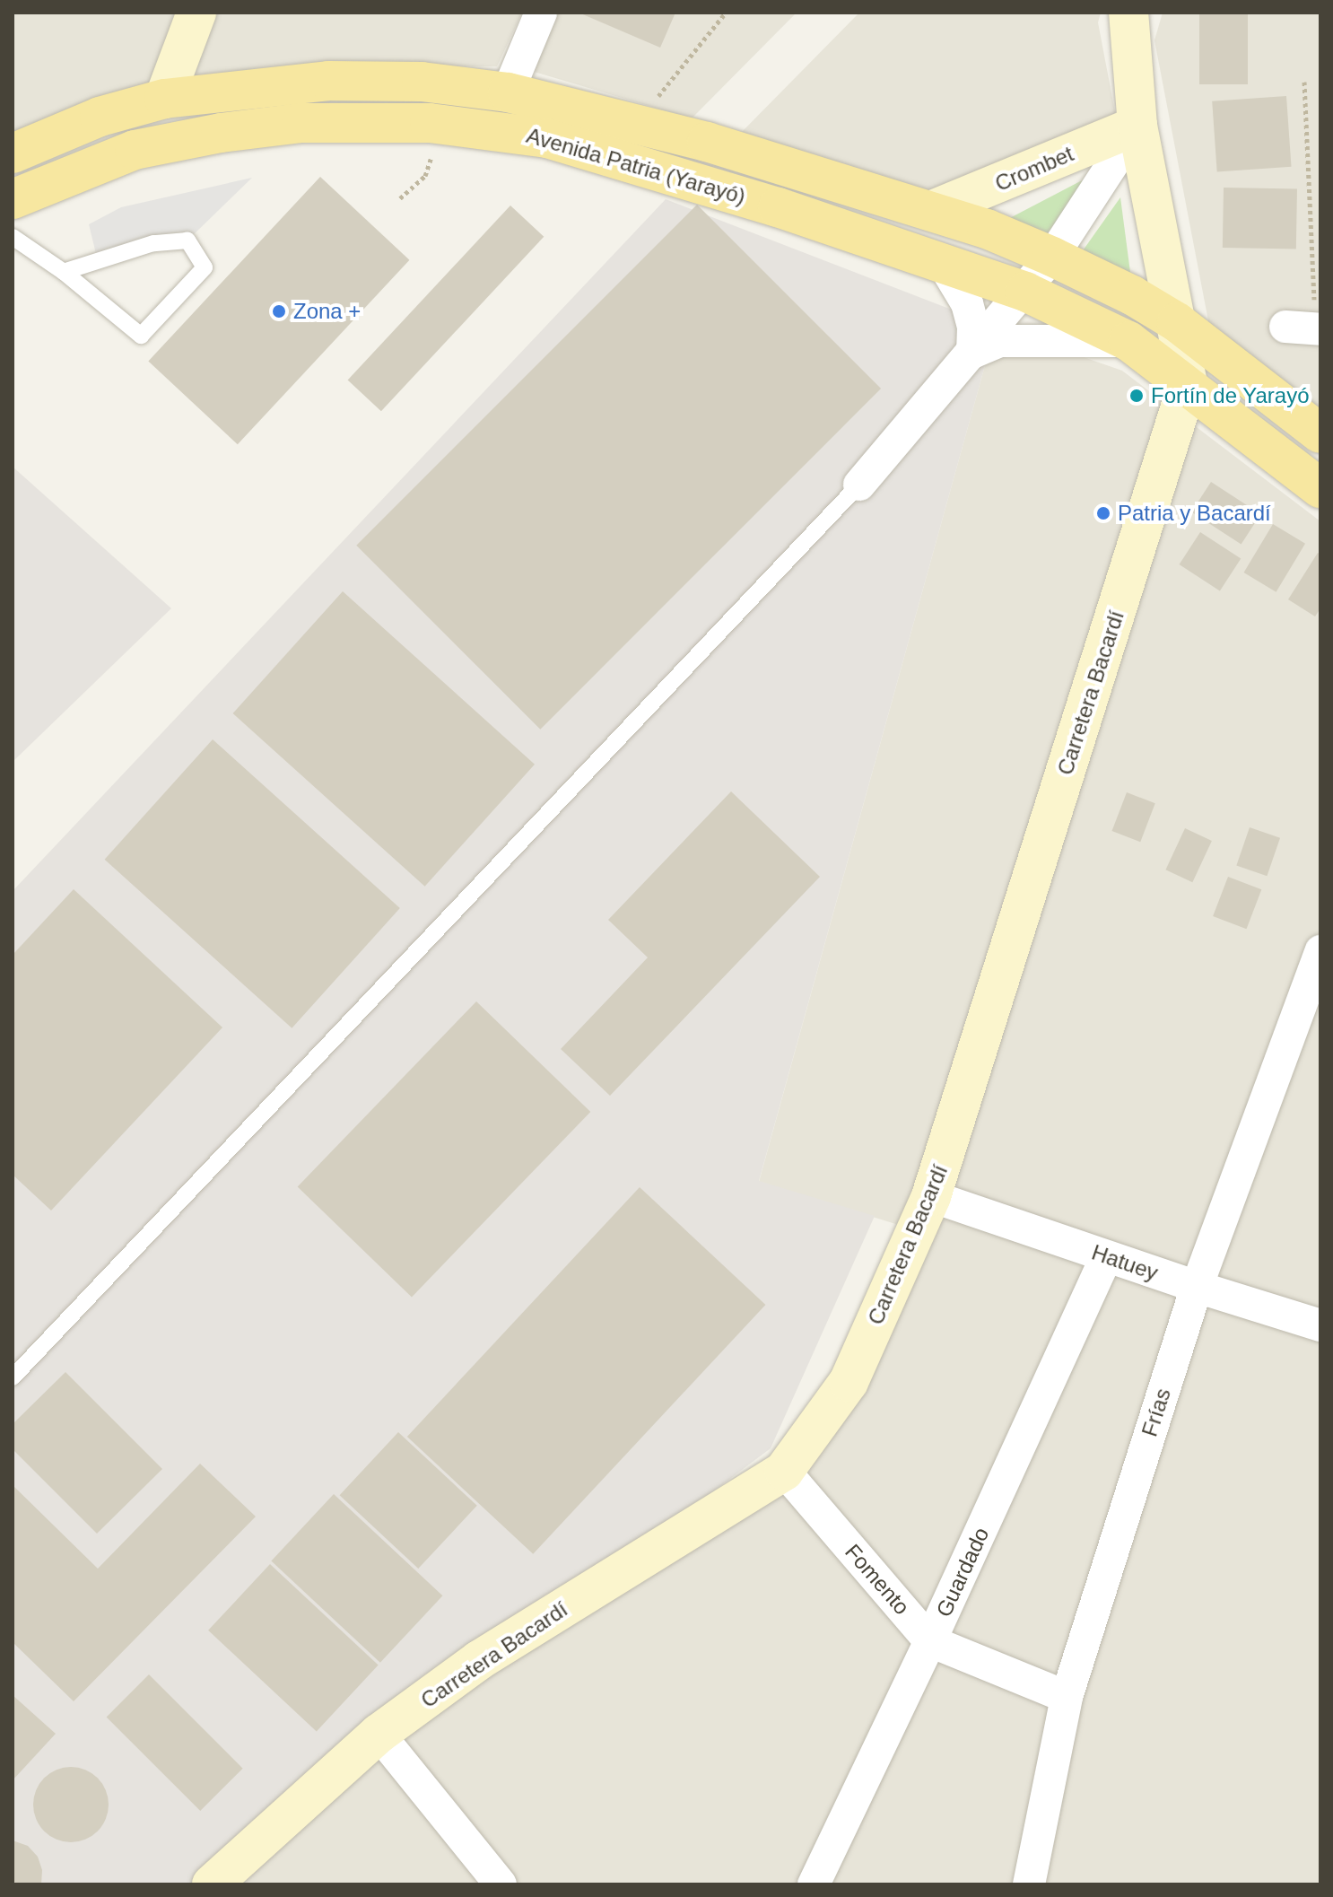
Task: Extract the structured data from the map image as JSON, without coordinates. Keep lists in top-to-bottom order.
{
  "streets": {
    "main road": ["Avenida Patria (Yarayó)"],
    "street": [
      "Crombet",
      "Carretera Bacardí",
      "Hatuey",
      "Frías",
      "Guardado",
      "Fomento"
    ]
  },
  "crossings": [
    ["Avenida Patria (Yarayó)", "Crombet"],
    ["Avenida Patria (Yarayó)", "Carretera Bacardí"],
    ["Carretera Bacardí", "Hatuey"],
    ["Carretera Bacardí", "Fomento"],
    ["Hatuey", "Frías"],
    ["Hatuey", "Guardado"],
    ["Frías", "Fomento"],
    ["Guardado", "Fomento"]
  ],
  "places": ["Zona +", "Fortín de Yarayó", "Patria y Bacardí"]
}
